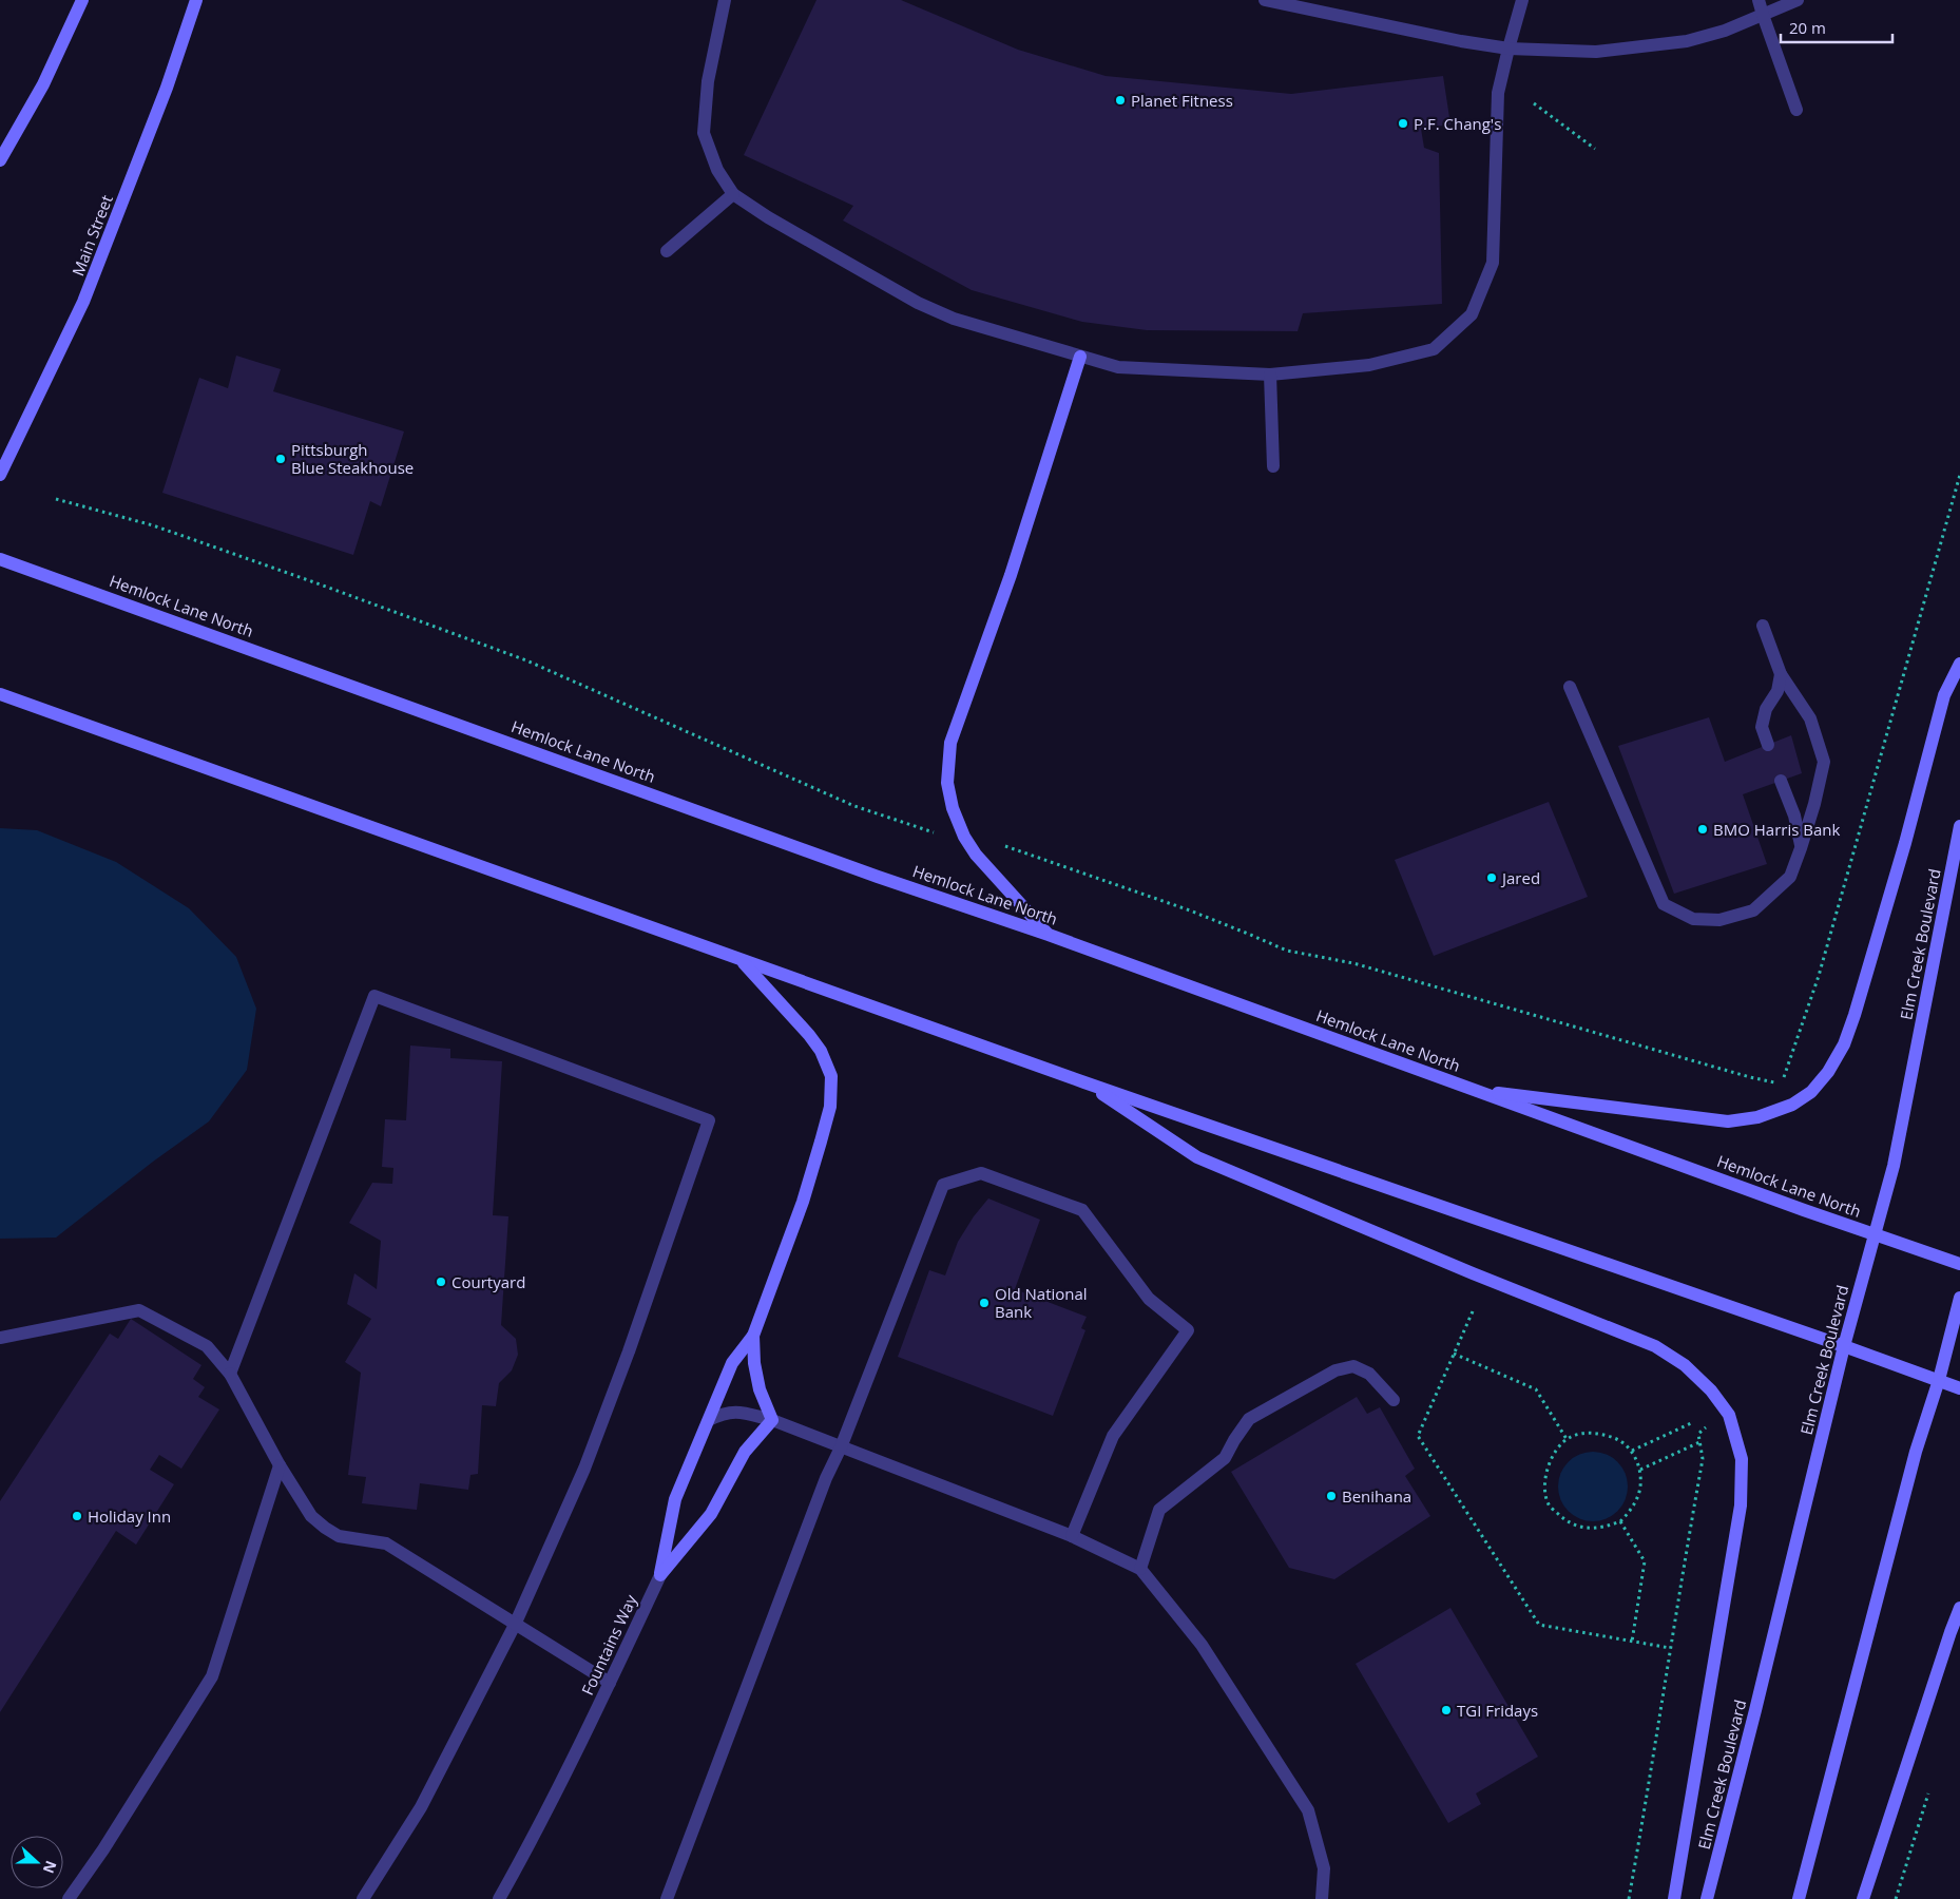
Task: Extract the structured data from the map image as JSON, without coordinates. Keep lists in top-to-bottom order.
{
  "streets": {
    "main road": [
      "Main Street",
      "Hemlock Lane North",
      "Elm Creek Boulevard",
      "Fountains Way"
    ]
  },
  "crossings": [
    ["Hemlock Lane North", "Elm Creek Boulevard"]
  ],
  "places": [
    "Planet Fitness",
    "P.F. Chang's",
    "Pittsburgh Blue Steakhouse",
    "BMO Harris Bank",
    "Jared",
    "Courtyard",
    "Old National Bank",
    "Benihana",
    "Holiday Inn",
    "TGI Fridays"
  ],
  "scale_bar": "20 m",
  "north": "right"
}
